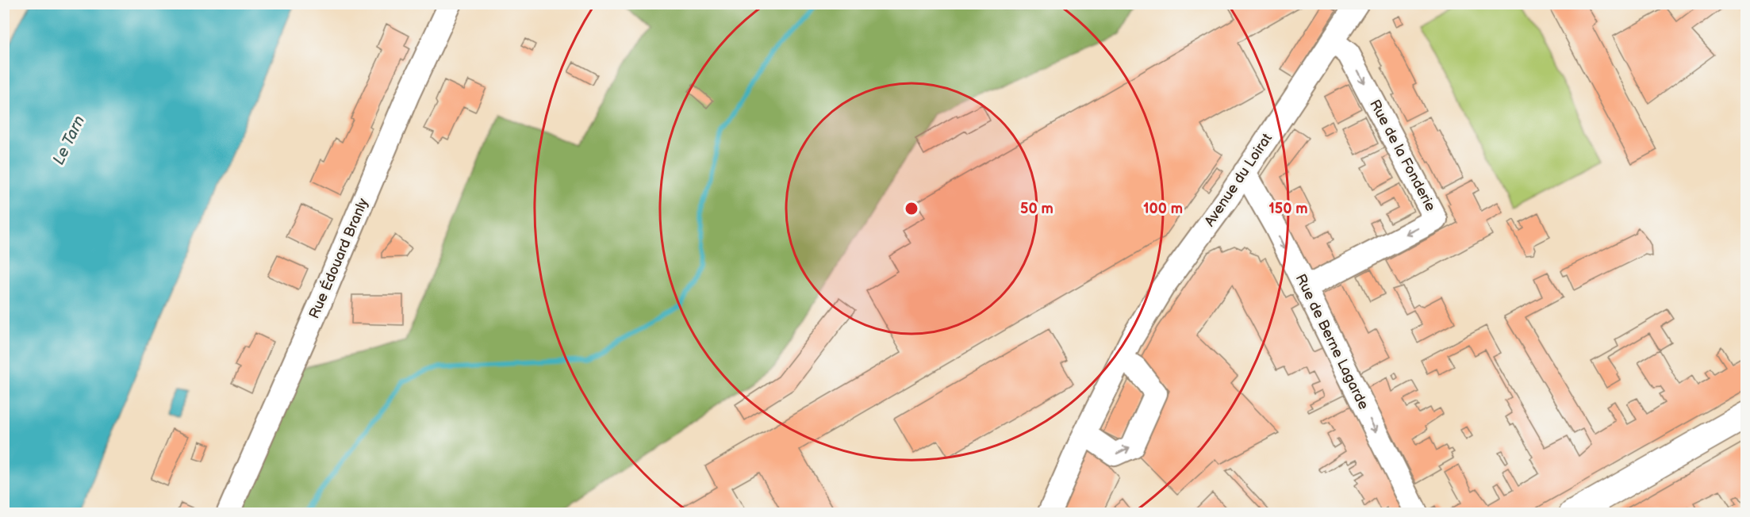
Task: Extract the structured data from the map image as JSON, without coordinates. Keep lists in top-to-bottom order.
{
  "streets": {
    "street": [
      "Rue de la Fonderie",
      "Avenue du Loirat",
      "Rue Édouard Branly",
      "Rue de Berne Lagarde"
    ]
  },
  "crossings": [
    ["Rue de la Fonderie", "Avenue du Loirat"],
    ["Rue de la Fonderie", "Rue de Berne Lagarde"],
    ["Avenue du Loirat", "Rue de Berne Lagarde"]
  ],
  "one_way": ["Rue de Berne Lagarde"],
  "water": ["Le Tarn"],
  "rings": ["50 m", "100 m", "150 m"]
}
